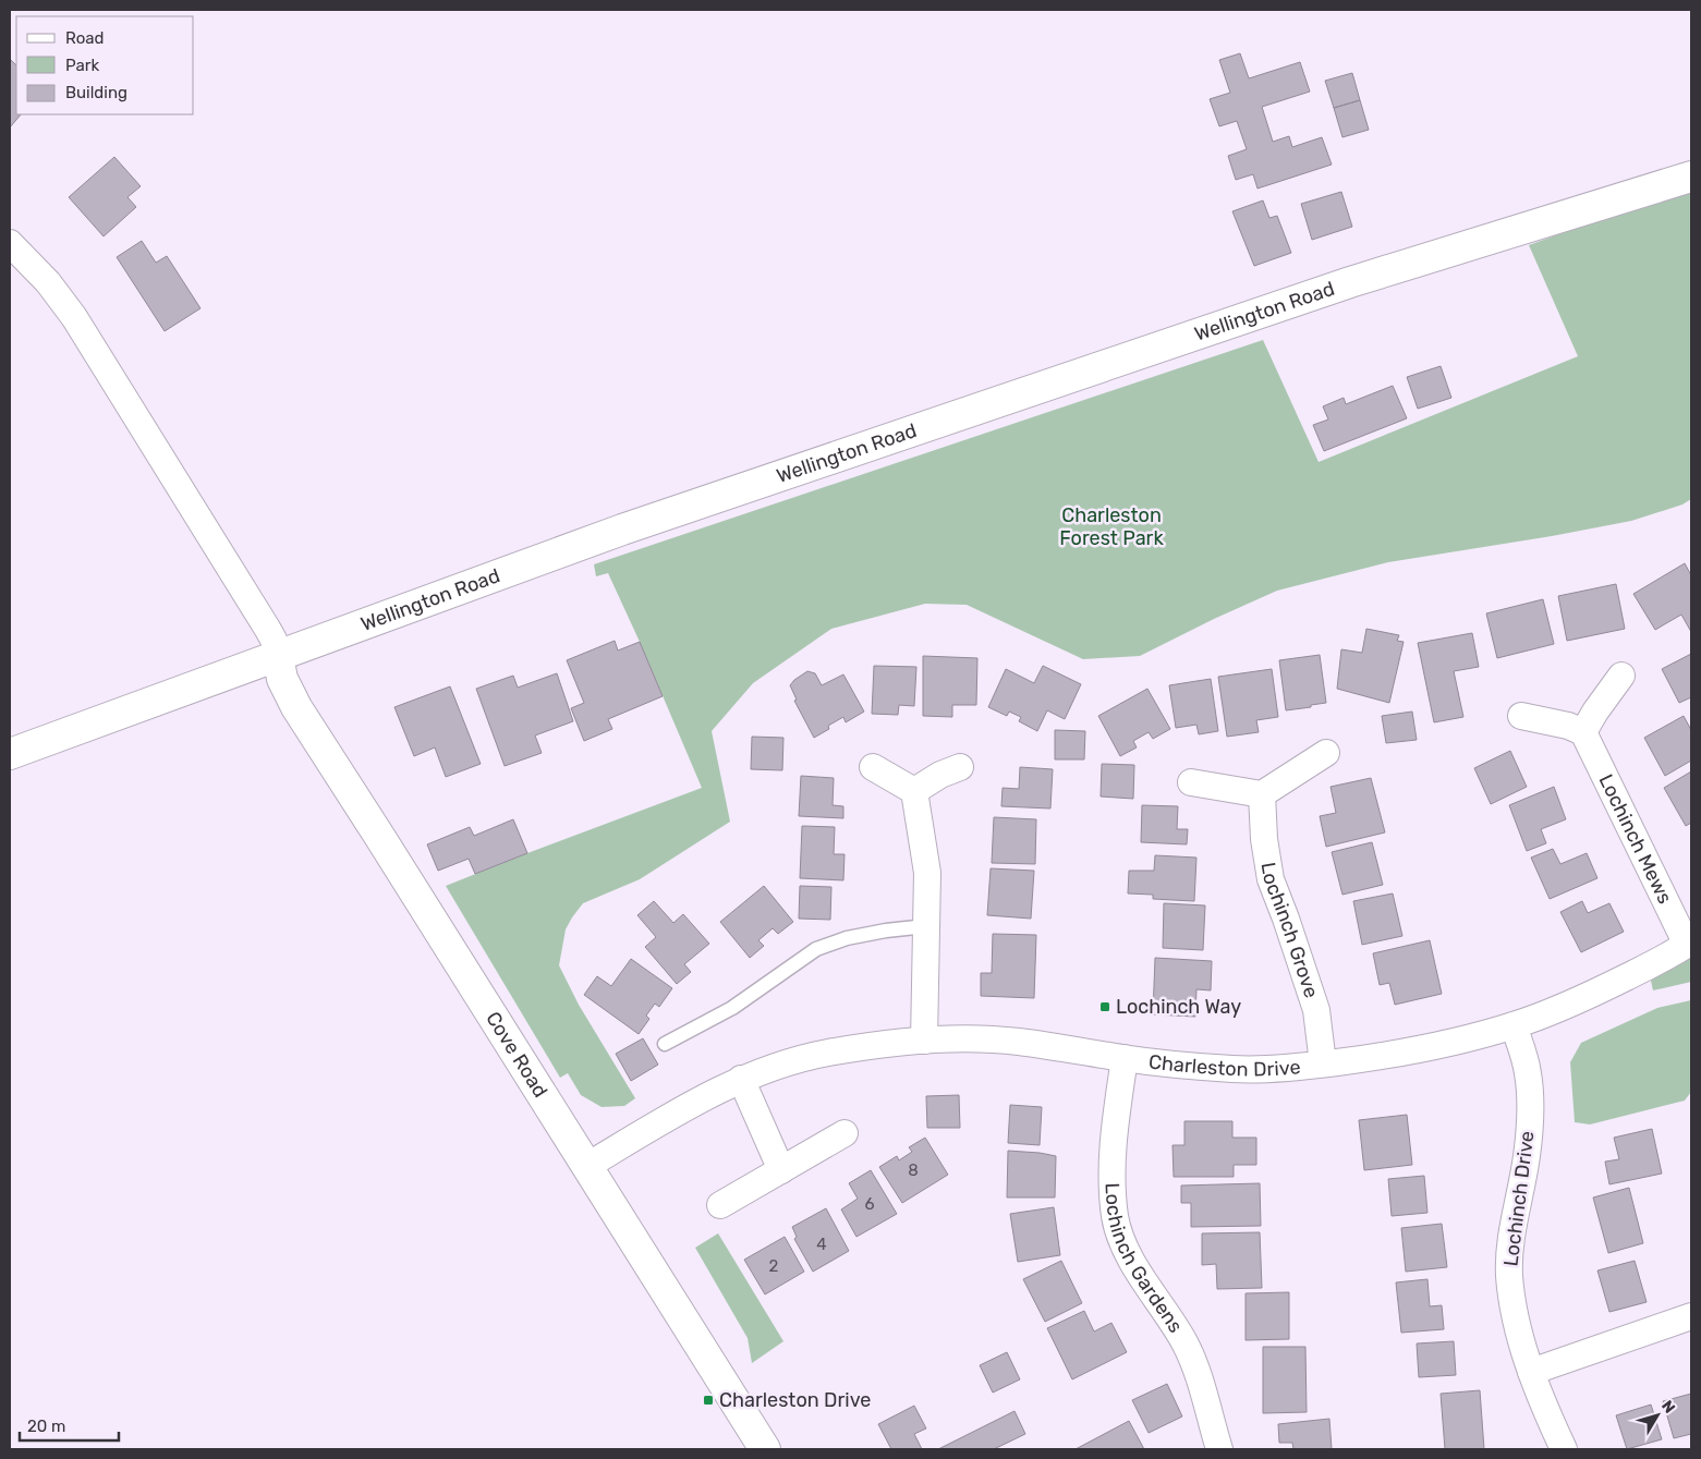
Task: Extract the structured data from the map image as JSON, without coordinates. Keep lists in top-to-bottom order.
{
  "streets": {
    "street": [
      "Wellington Road",
      "Lochinch Mews",
      "Lochinch Grove",
      "Cove Road",
      "Charleston Drive",
      "Lochinch Drive",
      "Lochinch Gardens"
    ]
  },
  "crossings": [
    ["Wellington Road", "Cove Road"],
    ["Lochinch Mews", "Charleston Drive"],
    ["Lochinch Grove", "Charleston Drive"],
    ["Cove Road", "Charleston Drive"],
    ["Charleston Drive", "Lochinch Drive"],
    ["Charleston Drive", "Lochinch Gardens"]
  ],
  "parks": ["Charleston Forest Park"],
  "places": {
    "transit": ["Lochinch Way", "Charleston Drive"]
  },
  "house_numbers": [
    "8",
    "6",
    "4",
    "2"
  ],
  "legend": ["Road", "Park", "Building"],
  "scale_bar": "20 m",
  "north": "top right"
}
